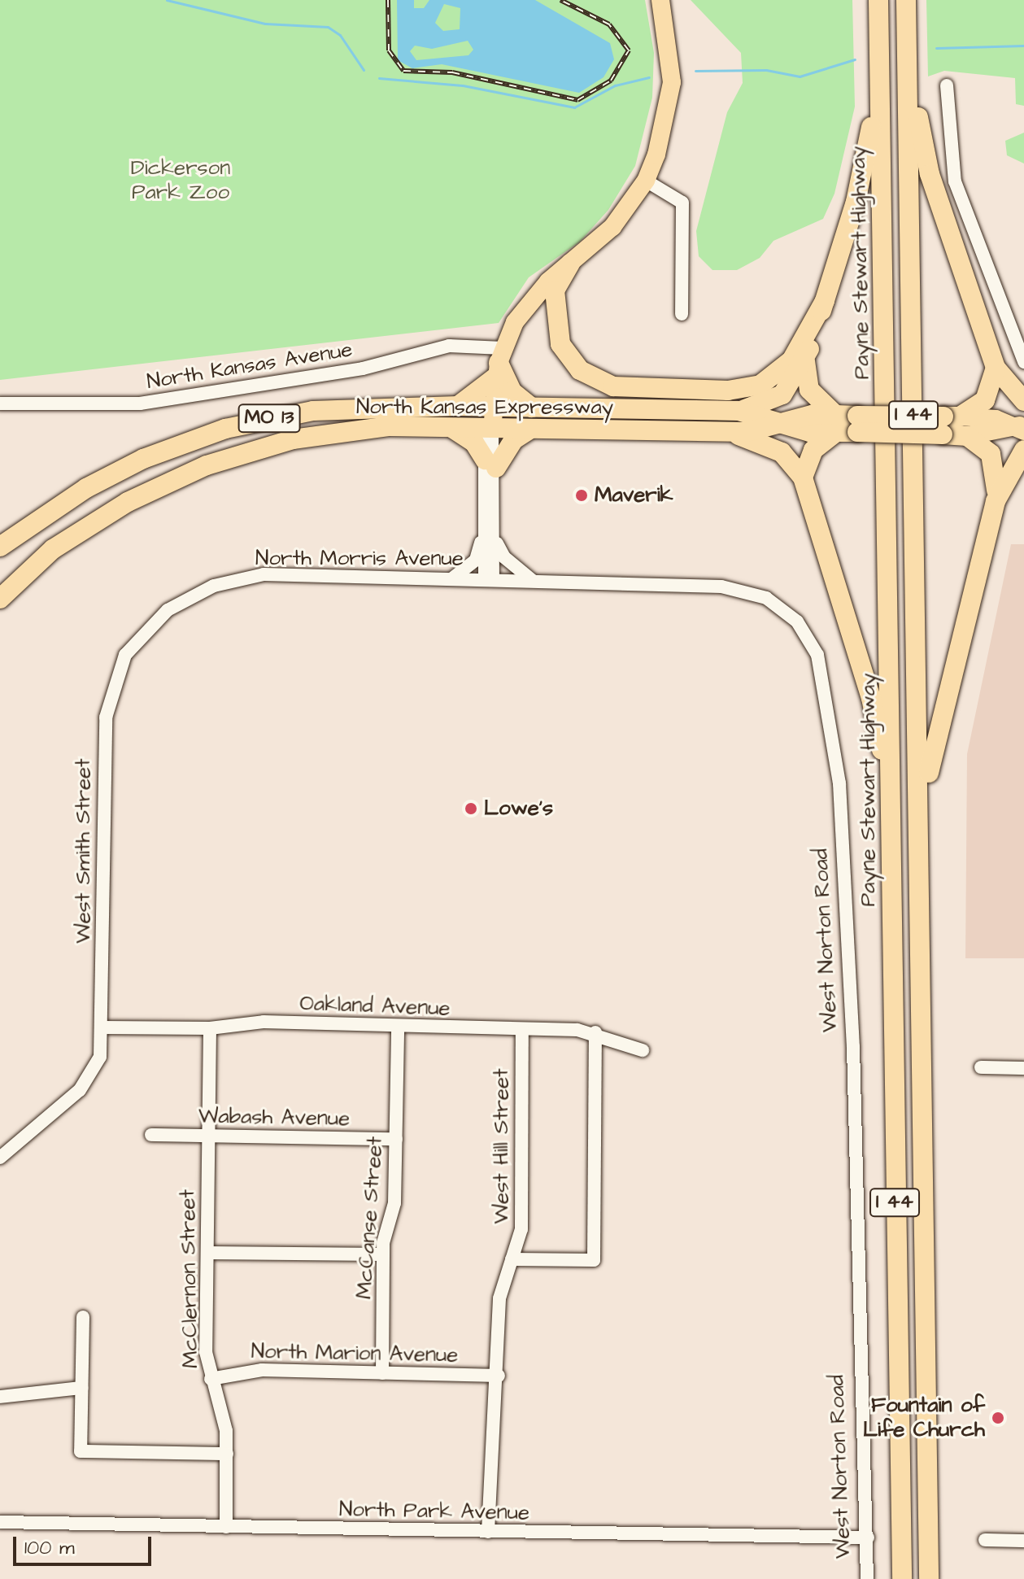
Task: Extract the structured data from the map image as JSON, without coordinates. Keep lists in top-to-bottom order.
{
  "streets": {
    "highway": [
      "Payne Stewart Highway",
      "North Kansas Expressway",
      "I 44",
      "MO 13"
    ],
    "street": [
      "North Kansas Avenue",
      "North Morris Avenue",
      "West Smith Street",
      "West Norton Road",
      "Oakland Avenue",
      "Wabash Avenue",
      "West Hill Street",
      "McCanse Street",
      "McClernon Street",
      "North Marion Avenue",
      "North Park Avenue"
    ]
  },
  "crossings": [
    ["North Morris Avenue", "West Smith Street"],
    ["North Morris Avenue", "West Norton Road"],
    ["West Smith Street", "Oakland Avenue"],
    ["West Norton Road", "North Park Avenue"],
    ["Oakland Avenue", "West Hill Street"],
    ["Oakland Avenue", "McCanse Street"],
    ["Oakland Avenue", "McClernon Street"],
    ["Wabash Avenue", "McCanse Street"],
    ["Wabash Avenue", "McClernon Street"],
    ["West Hill Street", "North Marion Avenue"],
    ["West Hill Street", "North Park Avenue"],
    ["McCanse Street", "North Marion Avenue"],
    ["McClernon Street", "North Marion Avenue"],
    ["McClernon Street", "North Park Avenue"]
  ],
  "parks": ["Dickerson Park Zoo"],
  "places": ["Maverik", "Lowe's", "Fountain of Life Church"],
  "scale_bar": "100 m"
}
